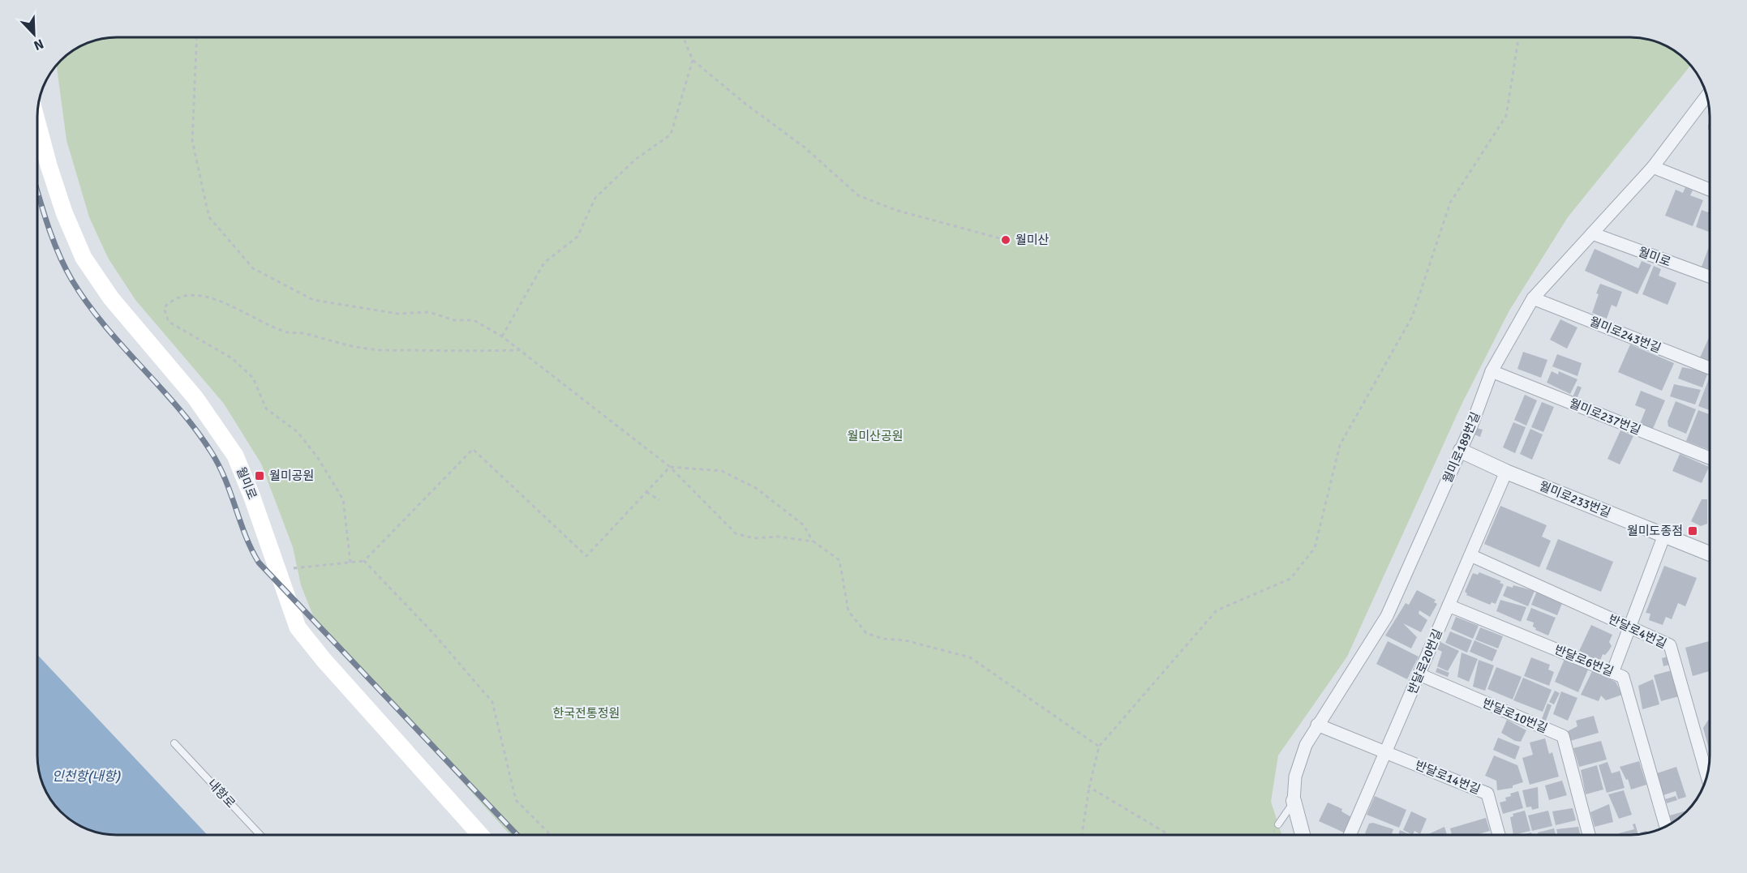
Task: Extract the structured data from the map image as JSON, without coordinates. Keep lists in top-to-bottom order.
{
  "streets": {
    "main road": ["월미로"],
    "street": [
      "월미로243번길",
      "월미로237번길",
      "월미로189번길",
      "월미로233번길",
      "반달로4번길",
      "반달로6번길",
      "반달로20번길",
      "반달로10번길",
      "반달로14번길"
    ],
    "lane": ["내항로"]
  },
  "crossings": [
    ["월미로", "월미로189번길"],
    ["월미로243번길", "월미로189번길"],
    ["월미로237번길", "월미로189번길"],
    ["월미로189번길", "월미로233번길"],
    ["월미로233번길", "반달로20번길"],
    ["반달로4번길", "반달로20번길"],
    ["반달로6번길", "반달로20번길"],
    ["반달로20번길", "반달로10번길"],
    ["반달로20번길", "반달로14번길"]
  ],
  "water": ["인천항(내항)"],
  "parks": ["월미산공원", "한국전통정원"],
  "places": {
    "other": ["월미산"],
    "transit": ["월미공원", "월미도종점"]
  },
  "north": "bottom right"
}
